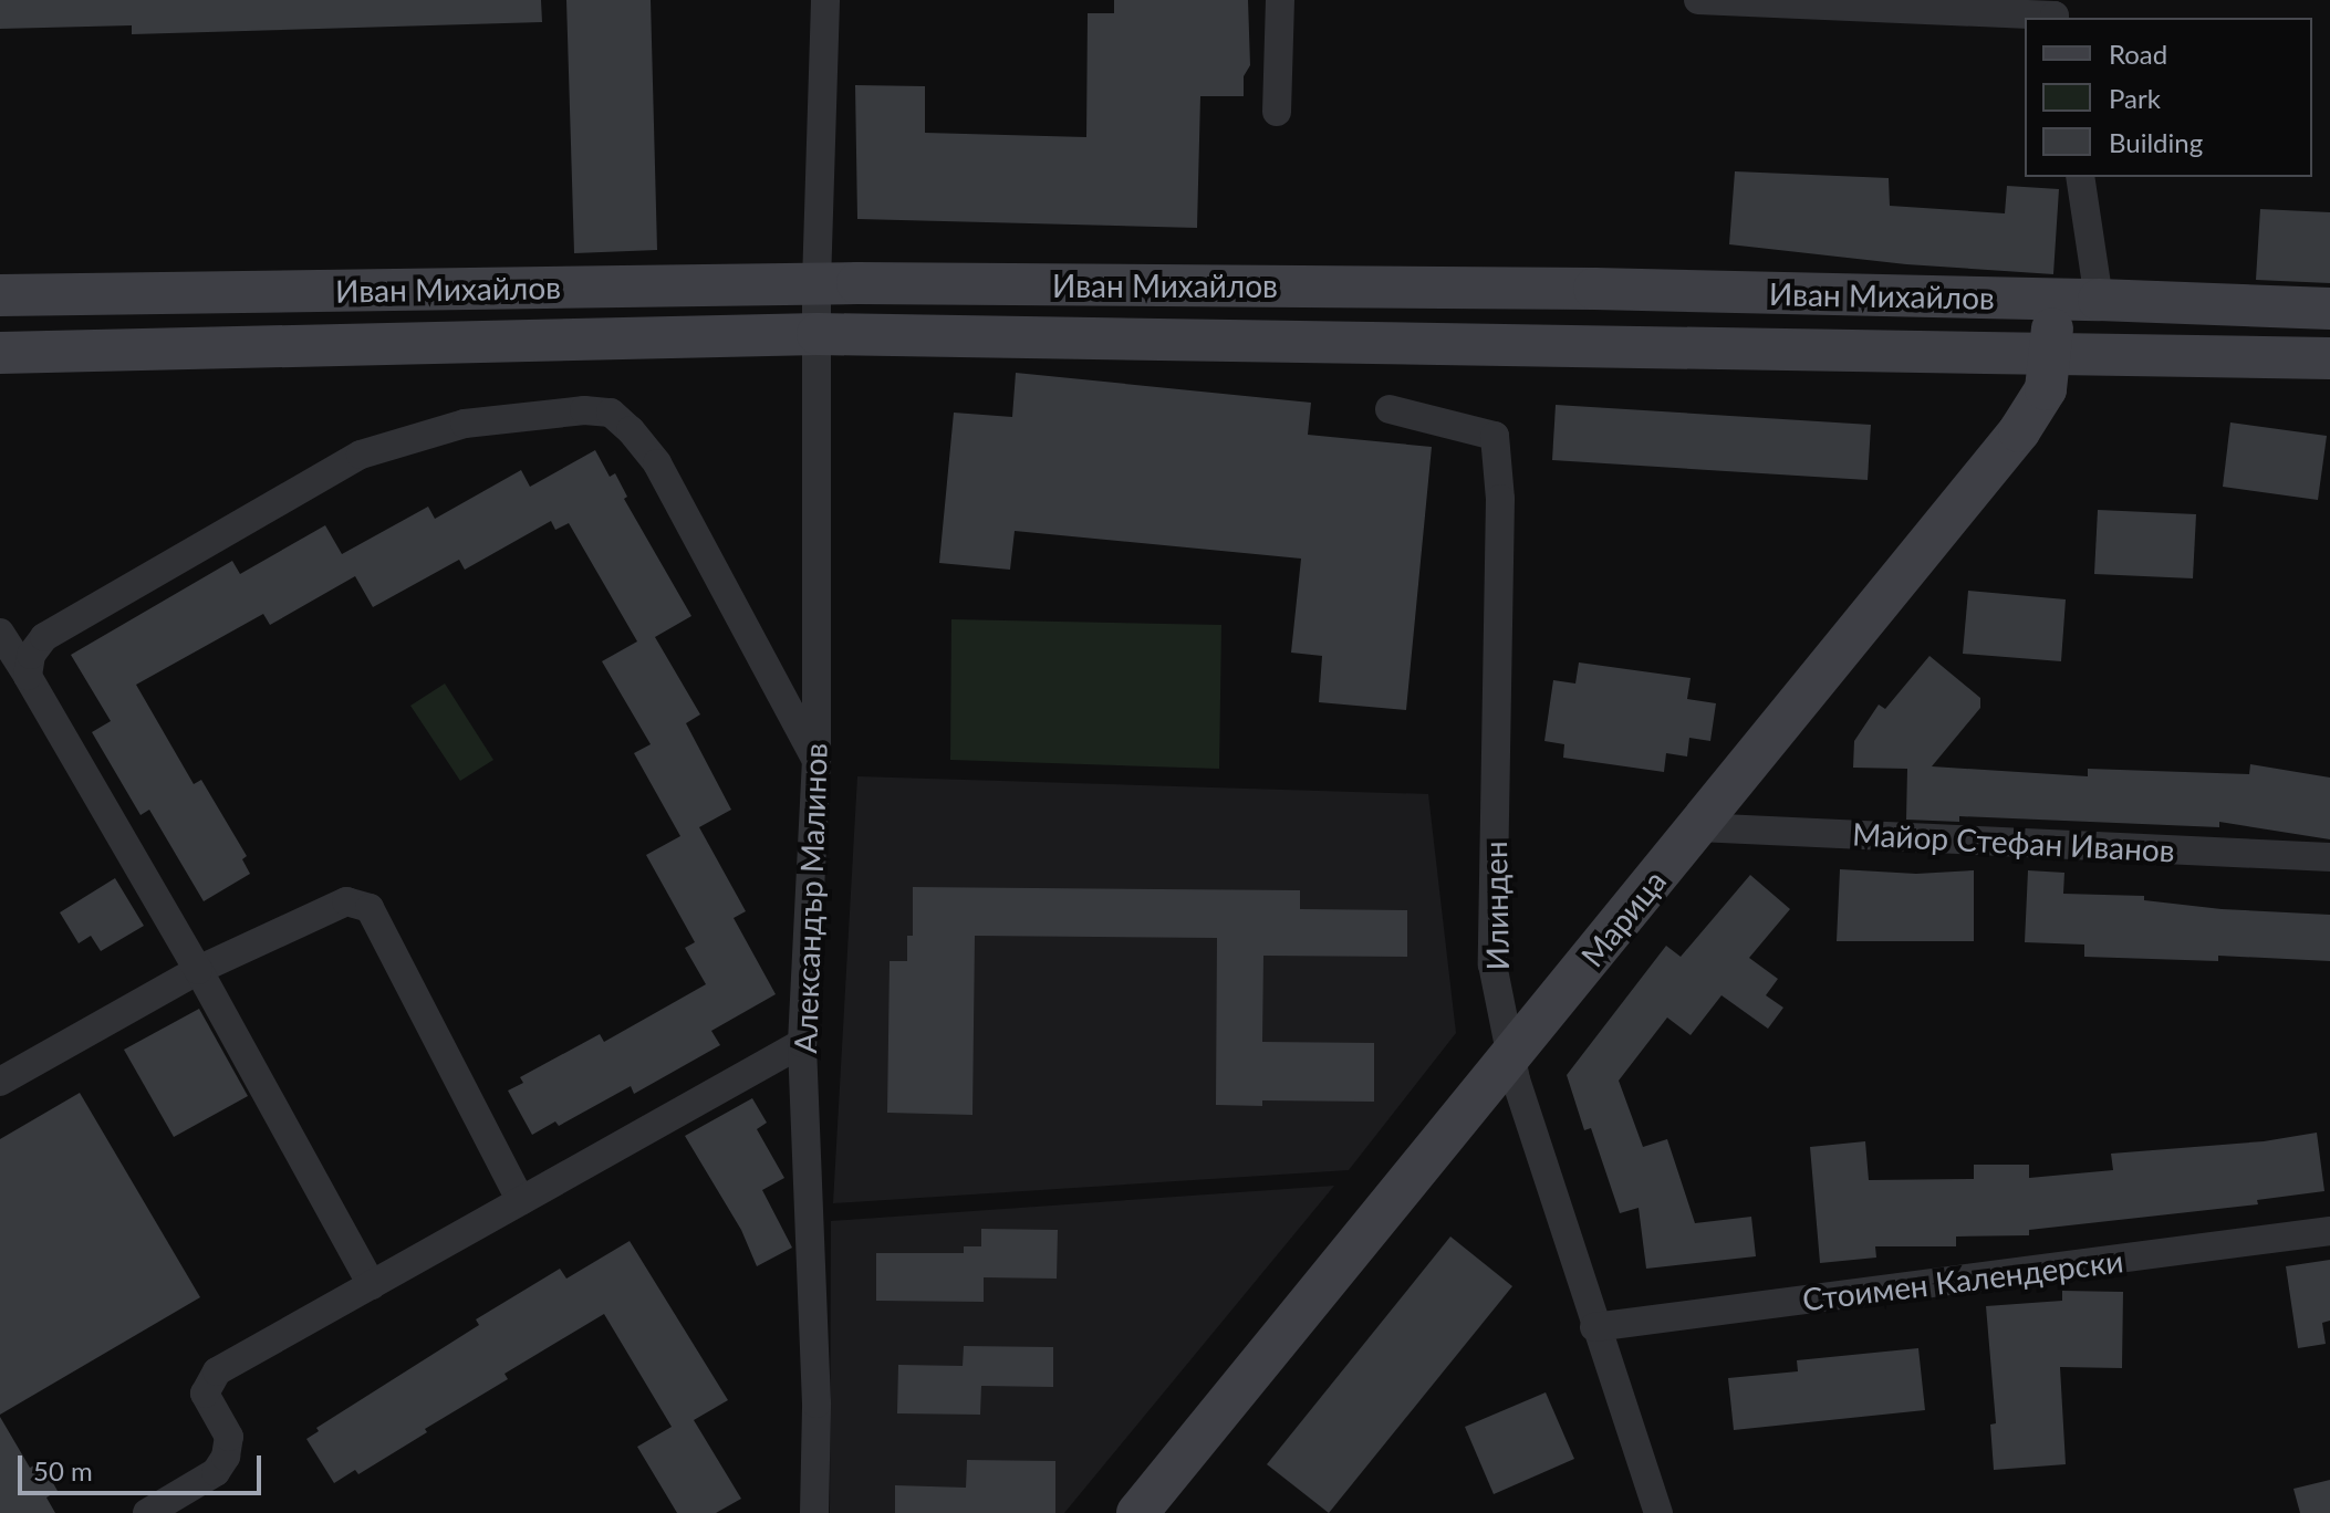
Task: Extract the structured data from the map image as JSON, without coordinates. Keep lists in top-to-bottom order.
{
  "streets": {
    "street": [
      "Иван Михайлов",
      "Майор Стефан Иванов",
      "Александър Малинов",
      "Илинден",
      "Марица",
      "Стоимен Календерски"
    ]
  },
  "crossings": [
    ["Иван Михайлов", "Александър Малинов"],
    ["Иван Михайлов", "Марица"],
    ["Майор Стефан Иванов", "Марица"],
    ["Илинден", "Марица"],
    ["Илинден", "Стоимен Календерски"]
  ],
  "legend": ["Road", "Park", "Building"],
  "scale_bar": "50 m"
}
